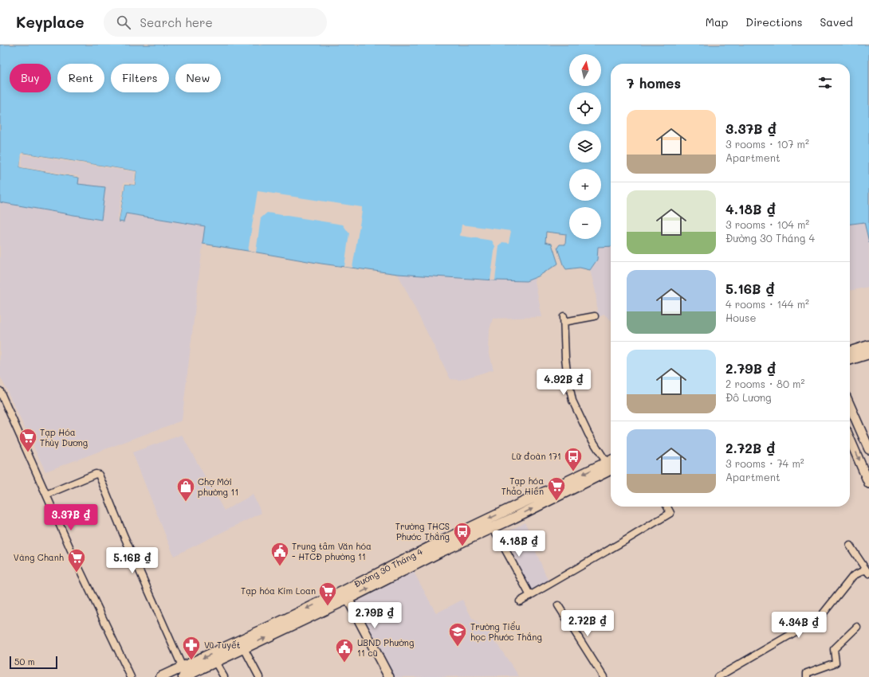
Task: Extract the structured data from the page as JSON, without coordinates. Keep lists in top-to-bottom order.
{
  "streets": {
    "main road": ["Đường 30 Tháng 4"]
  },
  "places": {
    "supermarket": [
      "Tạp Hóa Thùy Dương",
      "Tạp hóa Thảo Hiền",
      "Vàng Chanh",
      "Tạp hóa Kim Loan"
    ],
    "bus stop": ["Lữ đoàn 171", "Trường THCS Phước Thắng"],
    "shop": ["Chợ Mới phường 11"],
    "public building": ["Trung tâm Văn hóa - HTCĐ phường 11", "UBND Phường 11 cũ"],
    "school or university": ["Trường Tiểu học Phước Thắng"],
    "pharmacy": ["Vũ Tuyết"]
  },
  "scale_bar": "50 m",
  "north": "top",
  "page": {
    "header": "Keyplace",
    "search": "Search here",
    "nav": ["Map", "Directions", "Saved"],
    "map_buttons": ["+", "−"],
    "chip": [
      "Buy",
      "Rent",
      "Filters",
      "New"
    ],
    "heading": "7 homes",
    "list": [
      {
        "name": "3.37B ₫",
        "note": "3 rooms · 107 m² · Apartment"
      },
      {
        "name": "4.18B ₫",
        "note": "3 rooms · 104 m² · Đường 30 Tháng 4"
      },
      {
        "name": "5.16B ₫",
        "note": "4 rooms · 144 m² · House"
      },
      {
        "name": "2.79B ₫",
        "note": "2 rooms · 80 m² · Đô Lương"
      },
      {
        "name": "2.72B ₫",
        "note": "3 rooms · 74 m² · Apartment"
      }
    ],
    "price": [
      "4.92B ₫",
      "3.37B ₫",
      "4.18B ₫",
      "5.16B ₫",
      "2.79B ₫",
      "2.72B ₫",
      "4.34B ₫"
    ],
    "scale": "50 m"
  }
}
